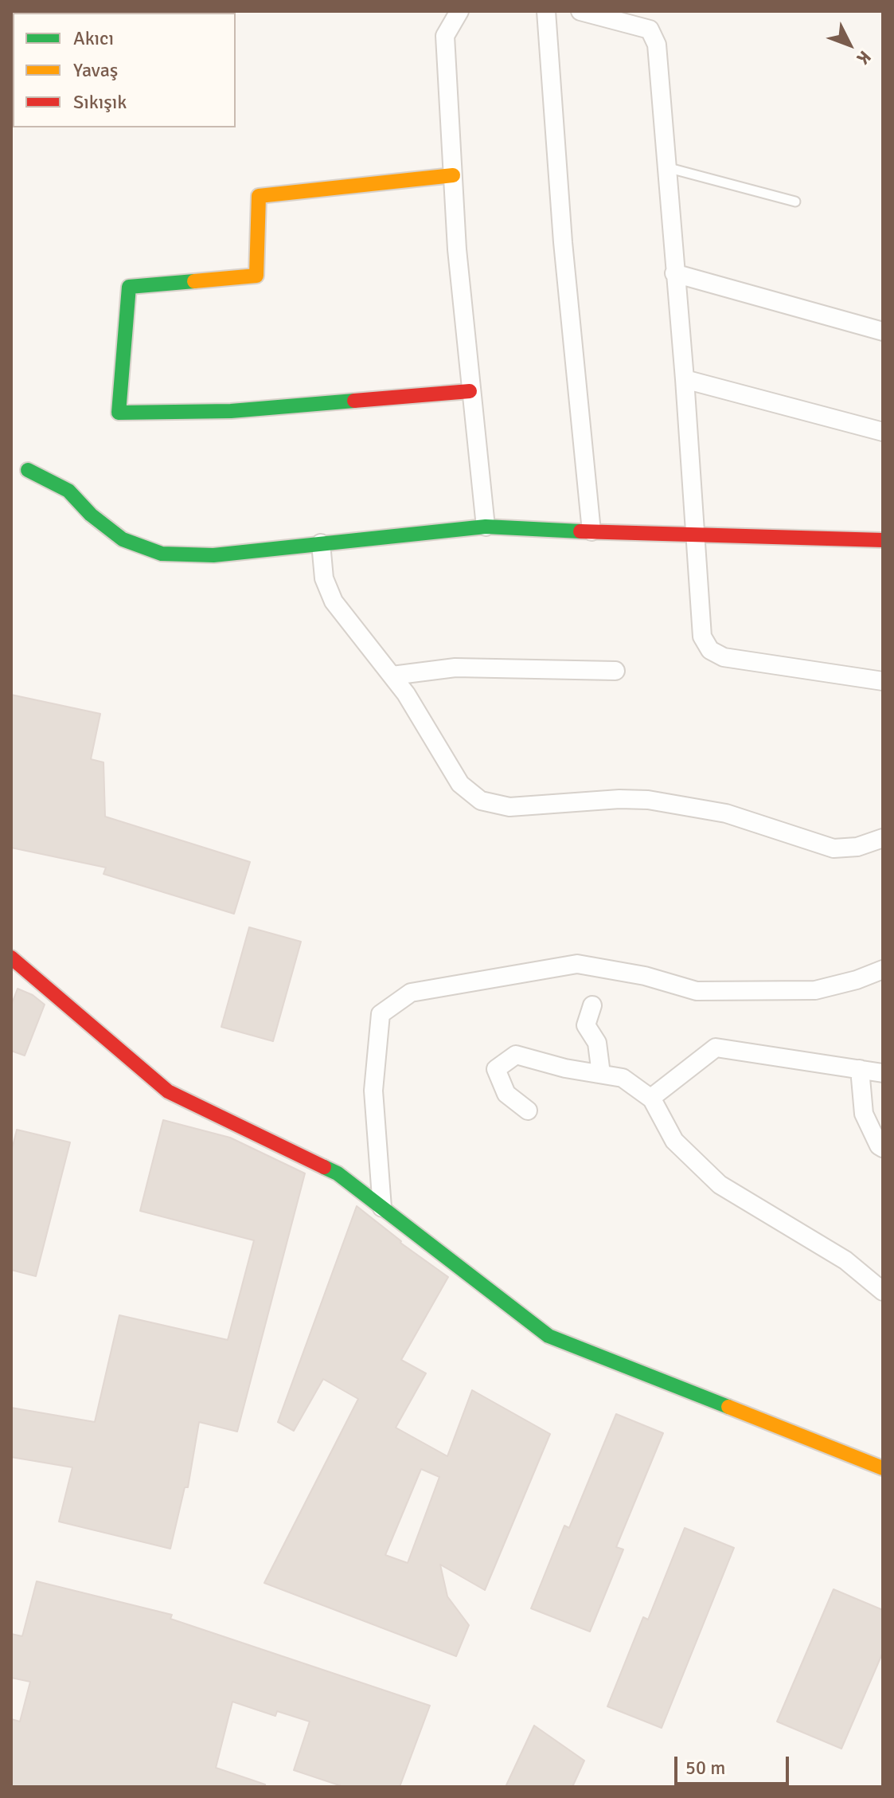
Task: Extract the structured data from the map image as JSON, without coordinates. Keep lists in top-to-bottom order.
{
  "legend": ["Akıcı", "Yavaş", "Sıkışık"],
  "scale_bar": "50 m",
  "north": "bottom right"
}
